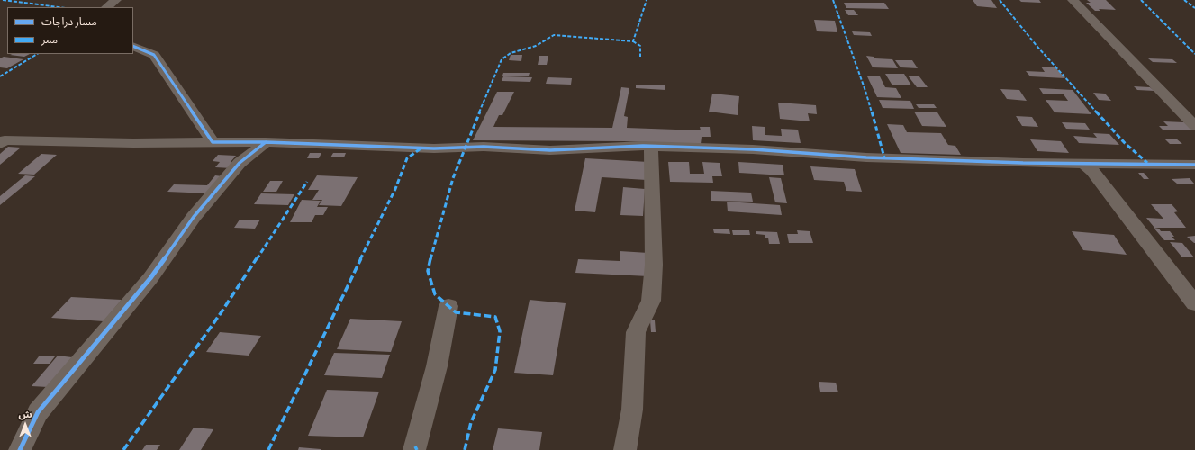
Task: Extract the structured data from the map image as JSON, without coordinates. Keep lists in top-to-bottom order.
{
  "legend": ["مسار دراجات", "ممر"],
  "north": "top"
}
